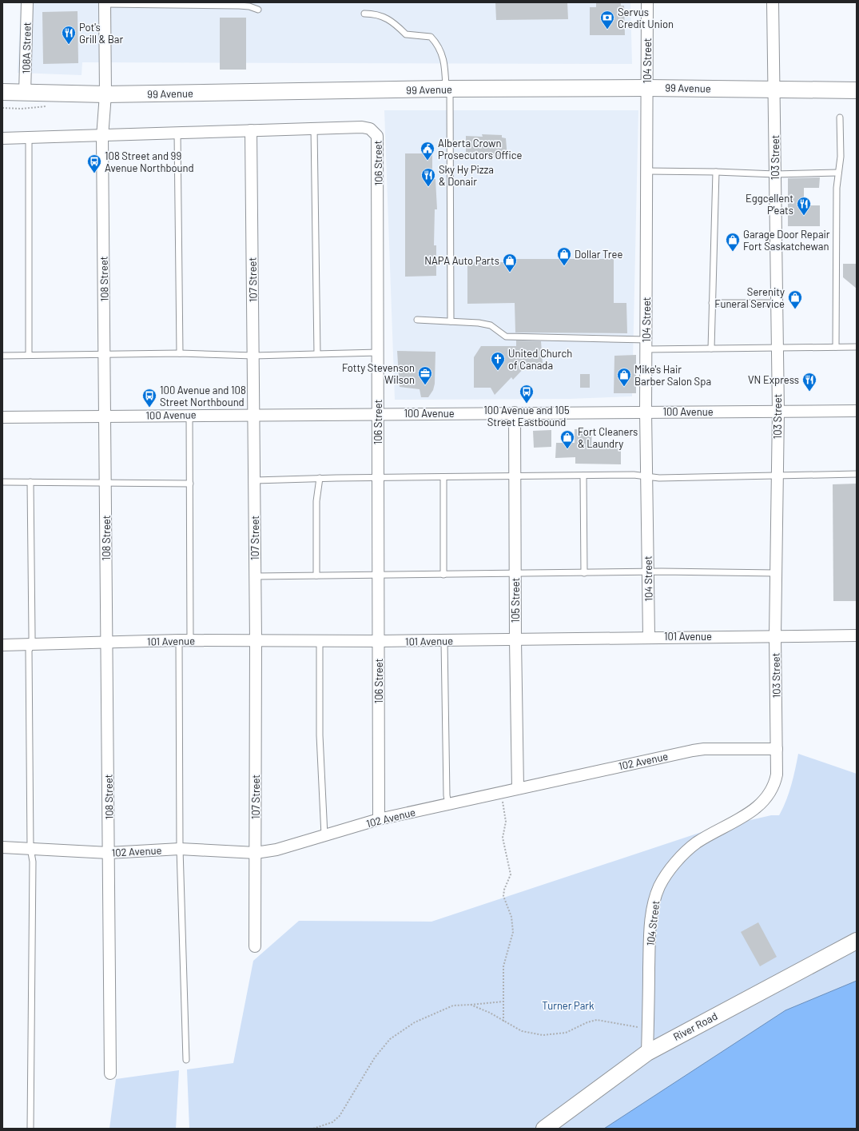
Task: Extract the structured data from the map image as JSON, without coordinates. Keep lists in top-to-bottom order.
{
  "streets": {
    "main road": ["99 Avenue", "River Road"],
    "street": [
      "108A Street",
      "104 Street",
      "103 Street",
      "106 Street",
      "108 Street",
      "107 Street",
      "100 Avenue",
      "105 Street",
      "101 Avenue",
      "102 Avenue"
    ]
  },
  "crossings": [
    ["108A Street", "99 Avenue"],
    ["104 Street", "99 Avenue"],
    ["104 Street", "103 Street"],
    ["104 Street", "100 Avenue"],
    ["104 Street", "101 Avenue"],
    ["104 Street", "River Road"],
    ["99 Avenue", "103 Street"],
    ["99 Avenue", "108 Street"],
    ["103 Street", "100 Avenue"],
    ["103 Street", "101 Avenue"],
    ["103 Street", "102 Avenue"],
    ["106 Street", "108 Street"],
    ["106 Street", "107 Street"],
    ["106 Street", "100 Avenue"],
    ["106 Street", "101 Avenue"],
    ["106 Street", "102 Avenue"],
    ["108 Street", "100 Avenue"],
    ["108 Street", "101 Avenue"],
    ["108 Street", "102 Avenue"],
    ["107 Street", "100 Avenue"],
    ["107 Street", "101 Avenue"],
    ["107 Street", "102 Avenue"],
    ["100 Avenue", "105 Street"],
    ["105 Street", "101 Avenue"],
    ["105 Street", "102 Avenue"]
  ],
  "parks": ["Turner Park"],
  "places": {
    "bank": ["Servus Credit Union"],
    "restaurant": [
      "Pot's Grill & Bar",
      "Sky Hy Pizza & Donair",
      "Eggcellent P’eats",
      "VN Express"
    ],
    "public building": ["Alberta Crown Prosecutors Office"],
    "bus stop": ["108 Street and 99 Avenue Northbound", "100 Avenue and 105 Street Eastbound", "100 Avenue and 108 Street Northbound"],
    "shop": [
      "Garage Door Repair Fort Saskatchewan",
      "Dollar Tree",
      "NAPA Auto Parts",
      "Serenity Funeral Service",
      "Mike's Hair Barber Salon Spa",
      "Fort Cleaners & Laundry"
    ],
    "church": ["United Church of Canada"],
    "office": ["Fotty Stevenson Wilson"]
  }
}
